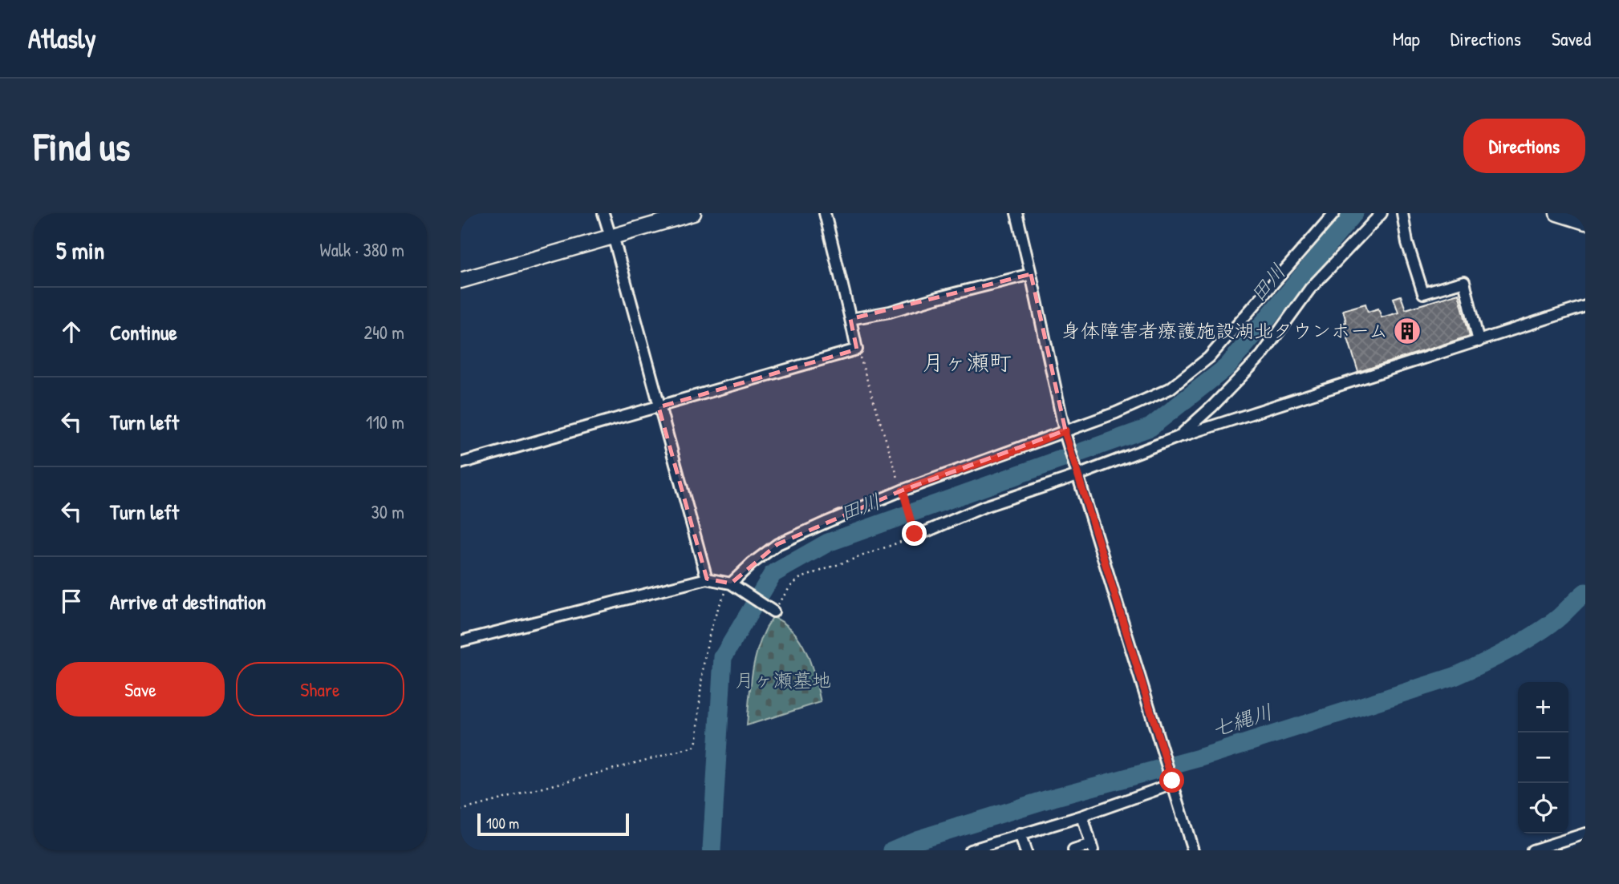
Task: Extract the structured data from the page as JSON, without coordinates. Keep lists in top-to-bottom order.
{
  "districts": ["月ヶ瀬町"],
  "water": ["田川", "七縄川"],
  "parks": ["月ヶ瀬墓地"],
  "places": {
    "building": ["身体障害者療護施設湖北タウンホーム"]
  },
  "scale_bar": "100 m",
  "page": {
    "header": "Atlasly",
    "nav": ["Map", "Directions", "Saved"],
    "buttons": [
      "Directions",
      ["Save", "Share"]
    ],
    "title": "Find us",
    "heading": ["5 min", "Walk · 380 m"],
    "list": [
      ["Continue", "240 m"],
      ["Turn left", "110 m"],
      ["Turn left", "30 m"],
      "Arrive at destination"
    ],
    "map_buttons": ["+", "−"],
    "scale": "100 m"
  }
}
